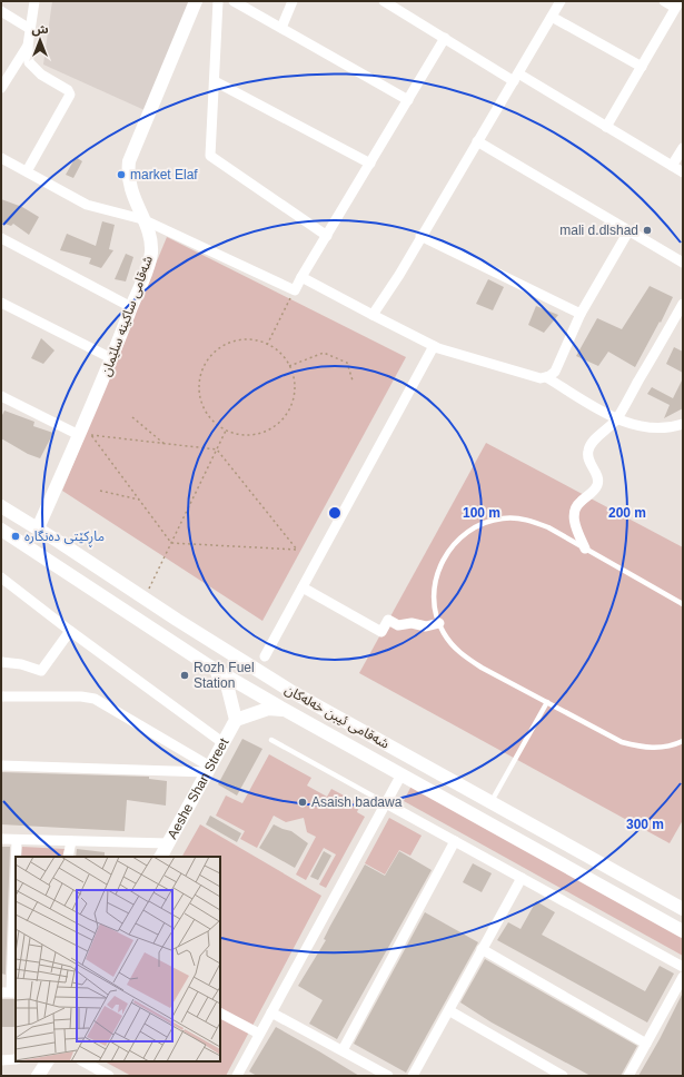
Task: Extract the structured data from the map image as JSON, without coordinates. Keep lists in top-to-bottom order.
{
  "streets": {
    "main road": ["شەقامی ساکینە سلێمان", "شەقامی ئیبن خەلەکان", "Aeshe Shan Street"]
  },
  "crossings": [
    ["شەقامی ساکینە سلێمان", "شەقامی ئیبن خەلەکان"]
  ],
  "places": [
    "market Elaf",
    "mali d.dlshad",
    "ماڕكێتی دەنگارە",
    "Rozh Fuel Station",
    "Asaish badawa"
  ],
  "north": "top",
  "rings": ["100 m", "200 m", "300 m"]
}
